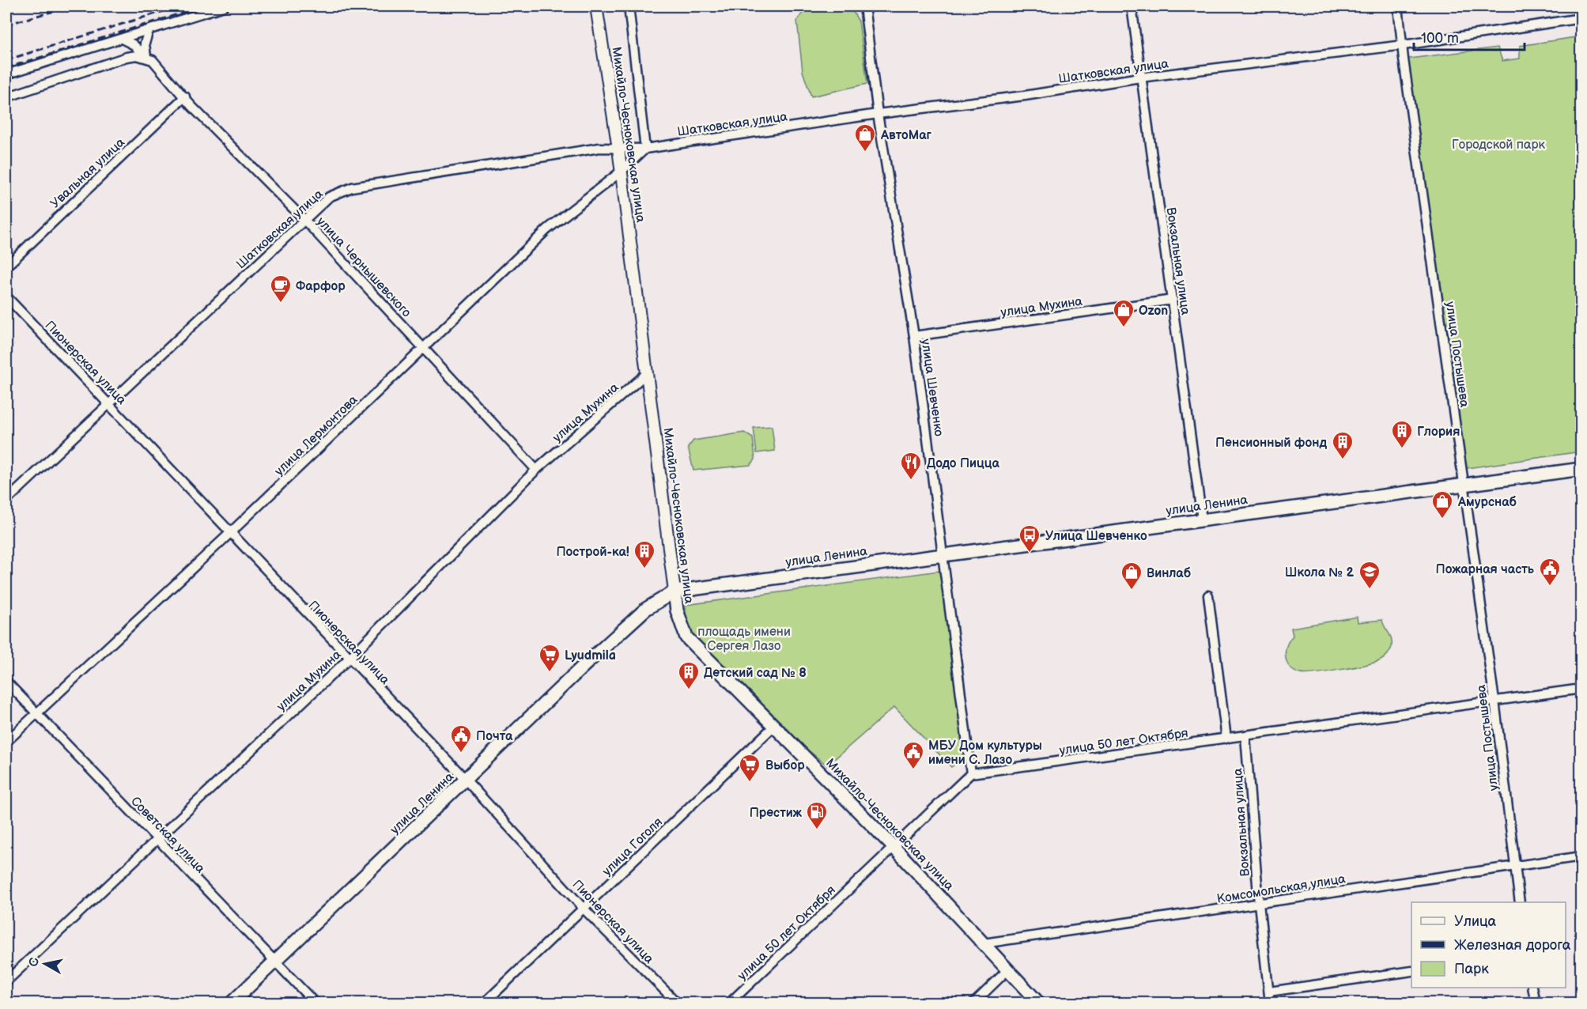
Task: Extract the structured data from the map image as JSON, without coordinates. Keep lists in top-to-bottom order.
{
  "streets": {
    "main road": ["Михайло-Чесноковская улица", "улица Ленина"],
    "street": [
      "Шатковская улица",
      "Увальная улица",
      "Вокзальная улица",
      "улица Чернышевского",
      "улица Мухина",
      "улица Постышева",
      "Пионерская улица",
      "улица Шевченко",
      "улица Лермонтова",
      "улица 50 лет Октября",
      "Советская улица",
      "улица Гоголя",
      "Комсомольская улица"
    ]
  },
  "crossings": [
    ["Шатковская улица", "Михайло-Чесноковская улица"],
    ["Шатковская улица", "Вокзальная улица"],
    ["Шатковская улица", "улица Чернышевского"],
    ["Шатковская улица", "улица Постышева"],
    ["Шатковская улица", "Пионерская улица"],
    ["Шатковская улица", "улица Шевченко"],
    ["Шатковская улица", "улица Лермонтова"],
    ["Михайло-Чесноковская улица", "улица Мухина"],
    ["Михайло-Чесноковская улица", "улица Лермонтова"],
    ["Михайло-Чесноковская улица", "улица Ленина"],
    ["Михайло-Чесноковская улица", "улица 50 лет Октября"],
    ["Михайло-Чесноковская улица", "улица Гоголя"],
    ["Михайло-Чесноковская улица", "Комсомольская улица"],
    ["Увальная улица", "улица Чернышевского"],
    ["Вокзальная улица", "улица Мухина"],
    ["Вокзальная улица", "улица Ленина"],
    ["Вокзальная улица", "улица 50 лет Октября"],
    ["Вокзальная улица", "Комсомольская улица"],
    ["улица Чернышевского", "улица Мухина"],
    ["улица Чернышевского", "улица Лермонтова"],
    ["улица Мухина", "Пионерская улица"],
    ["улица Мухина", "улица Шевченко"],
    ["улица Мухина", "Советская улица"],
    ["улица Постышева", "улица Ленина"],
    ["улица Постышева", "улица 50 лет Октября"],
    ["улица Постышева", "Комсомольская улица"],
    ["Пионерская улица", "улица Лермонтова"],
    ["Пионерская улица", "улица Ленина"],
    ["Пионерская улица", "улица Гоголя"],
    ["улица Шевченко", "улица Ленина"],
    ["улица Шевченко", "улица 50 лет Октября"],
    ["улица Лермонтова", "Советская улица"],
    ["улица Ленина", "Советская улица"]
  ],
  "parks": ["Городской парк", "площадь имени Сергея Лазо"],
  "places": {
    "shop": [
      "АвтоМаг",
      "Ozon",
      "Амурснаб",
      "Винлаб"
    ],
    "cafe": ["Фарфор"],
    "building": [
      "Глория",
      "Пенсионный фонд",
      "Построй-ка!",
      "Детский сад № 8"
    ],
    "restaurant": ["Додо Пицца"],
    "bus stop": ["Улица Шевченко"],
    "public building": ["Пожарная часть", "Почта", "МБУ Дом культуры имени С. Лазо"],
    "school or university": ["Школа № 2"],
    "supermarket": ["Lyudmila", "Выбор"],
    "fuel station": ["Престиж"]
  },
  "legend": ["Улица", "Железная дорога", "Парк"],
  "scale_bar": "100 m",
  "north": "left"
}
